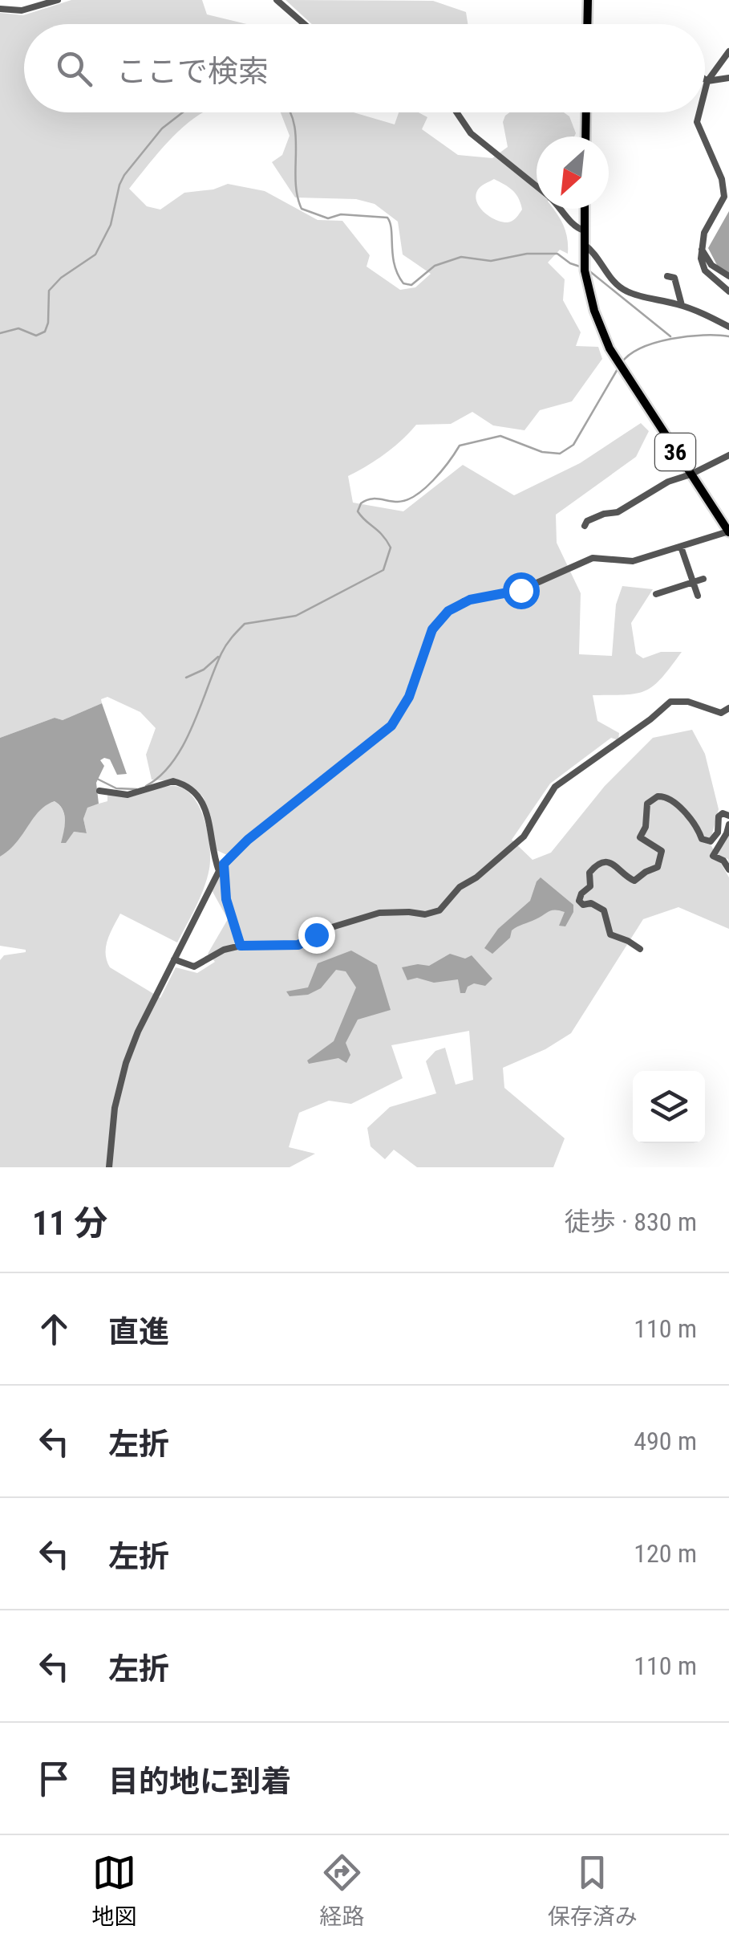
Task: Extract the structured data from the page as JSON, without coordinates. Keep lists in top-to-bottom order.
{
  "streets": {
    "main road": ["36"]
  },
  "north": "bottom left",
  "page": {
    "search": "ここで検索",
    "heading": ["11 分", "徒歩 · 830 m"],
    "list": [
      ["直進", "110 m"],
      ["左折", "490 m"],
      ["左折", "120 m"],
      ["左折", "110 m"],
      "目的地に到着"
    ],
    "nav": ["地図", "経路", "保存済み"]
  }
}
